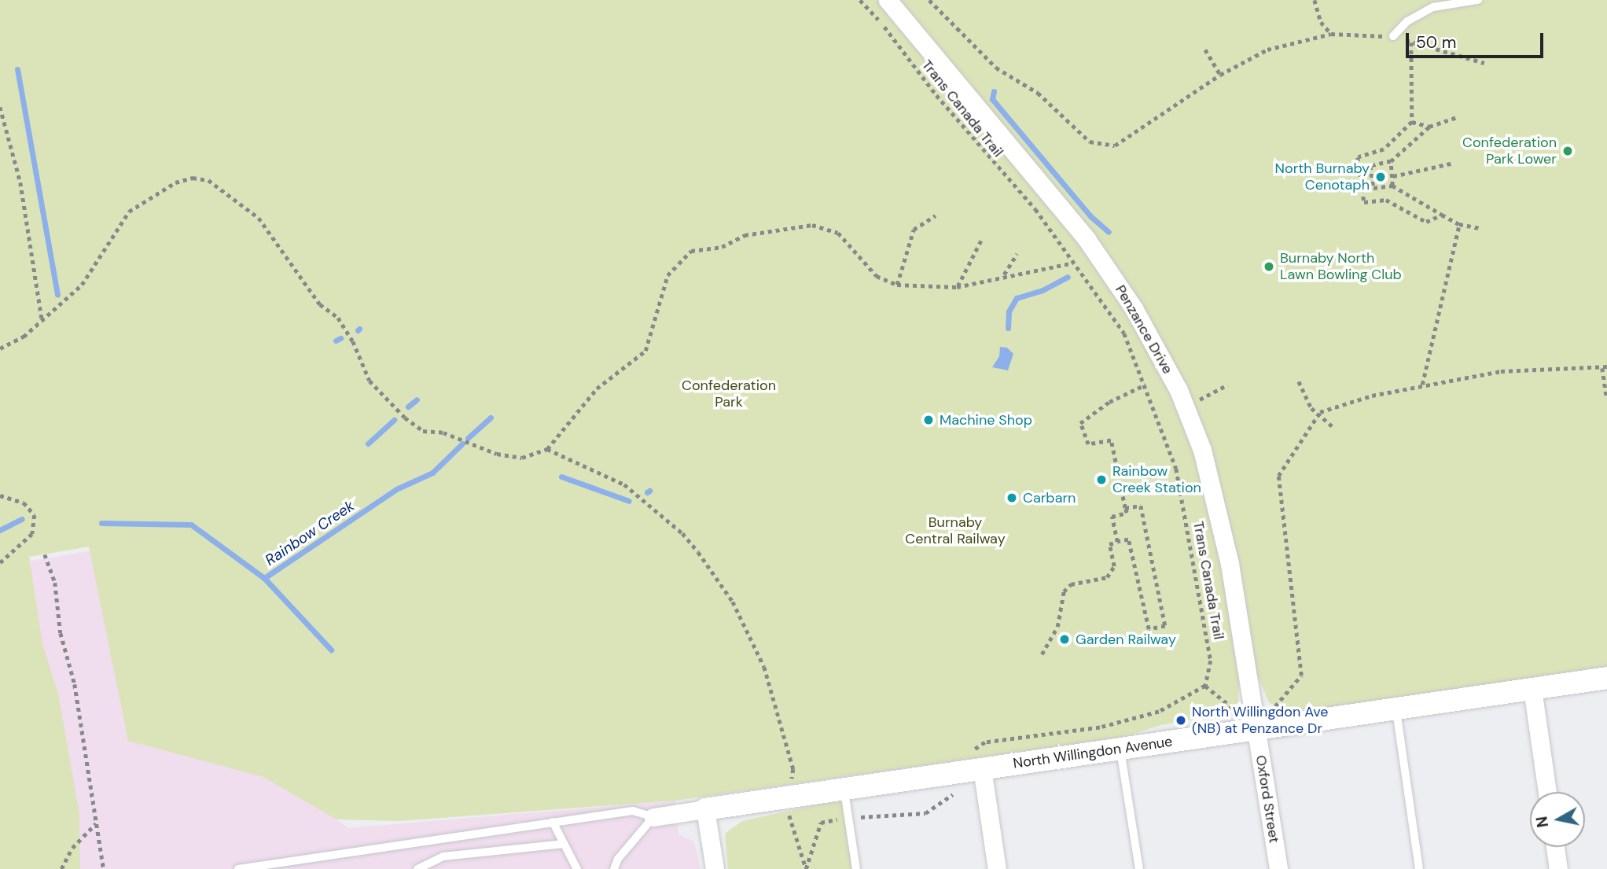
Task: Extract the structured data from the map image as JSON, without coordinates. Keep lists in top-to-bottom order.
{
  "streets": {
    "street": ["Penzance Drive", "North Willingdon Avenue", "Oxford Street"],
    "path": ["Trans Canada Trail"]
  },
  "crossings": [
    ["Penzance Drive", "North Willingdon Avenue"],
    ["Penzance Drive", "Oxford Street"],
    ["North Willingdon Avenue", "Oxford Street"]
  ],
  "water": ["Rainbow Creek"],
  "parks": ["Confederation Park", "Burnaby Central Railway"],
  "places": [
    "Confederation Park Lower",
    "North Burnaby Cenotaph",
    "Burnaby North Lawn Bowling Club",
    "Machine Shop",
    "Rainbow Creek Station",
    "Carbarn",
    "Garden Railway",
    "North Willingdon Ave (NB) at Penzance Dr"
  ],
  "scale_bar": "50 m",
  "north": "left"
}
